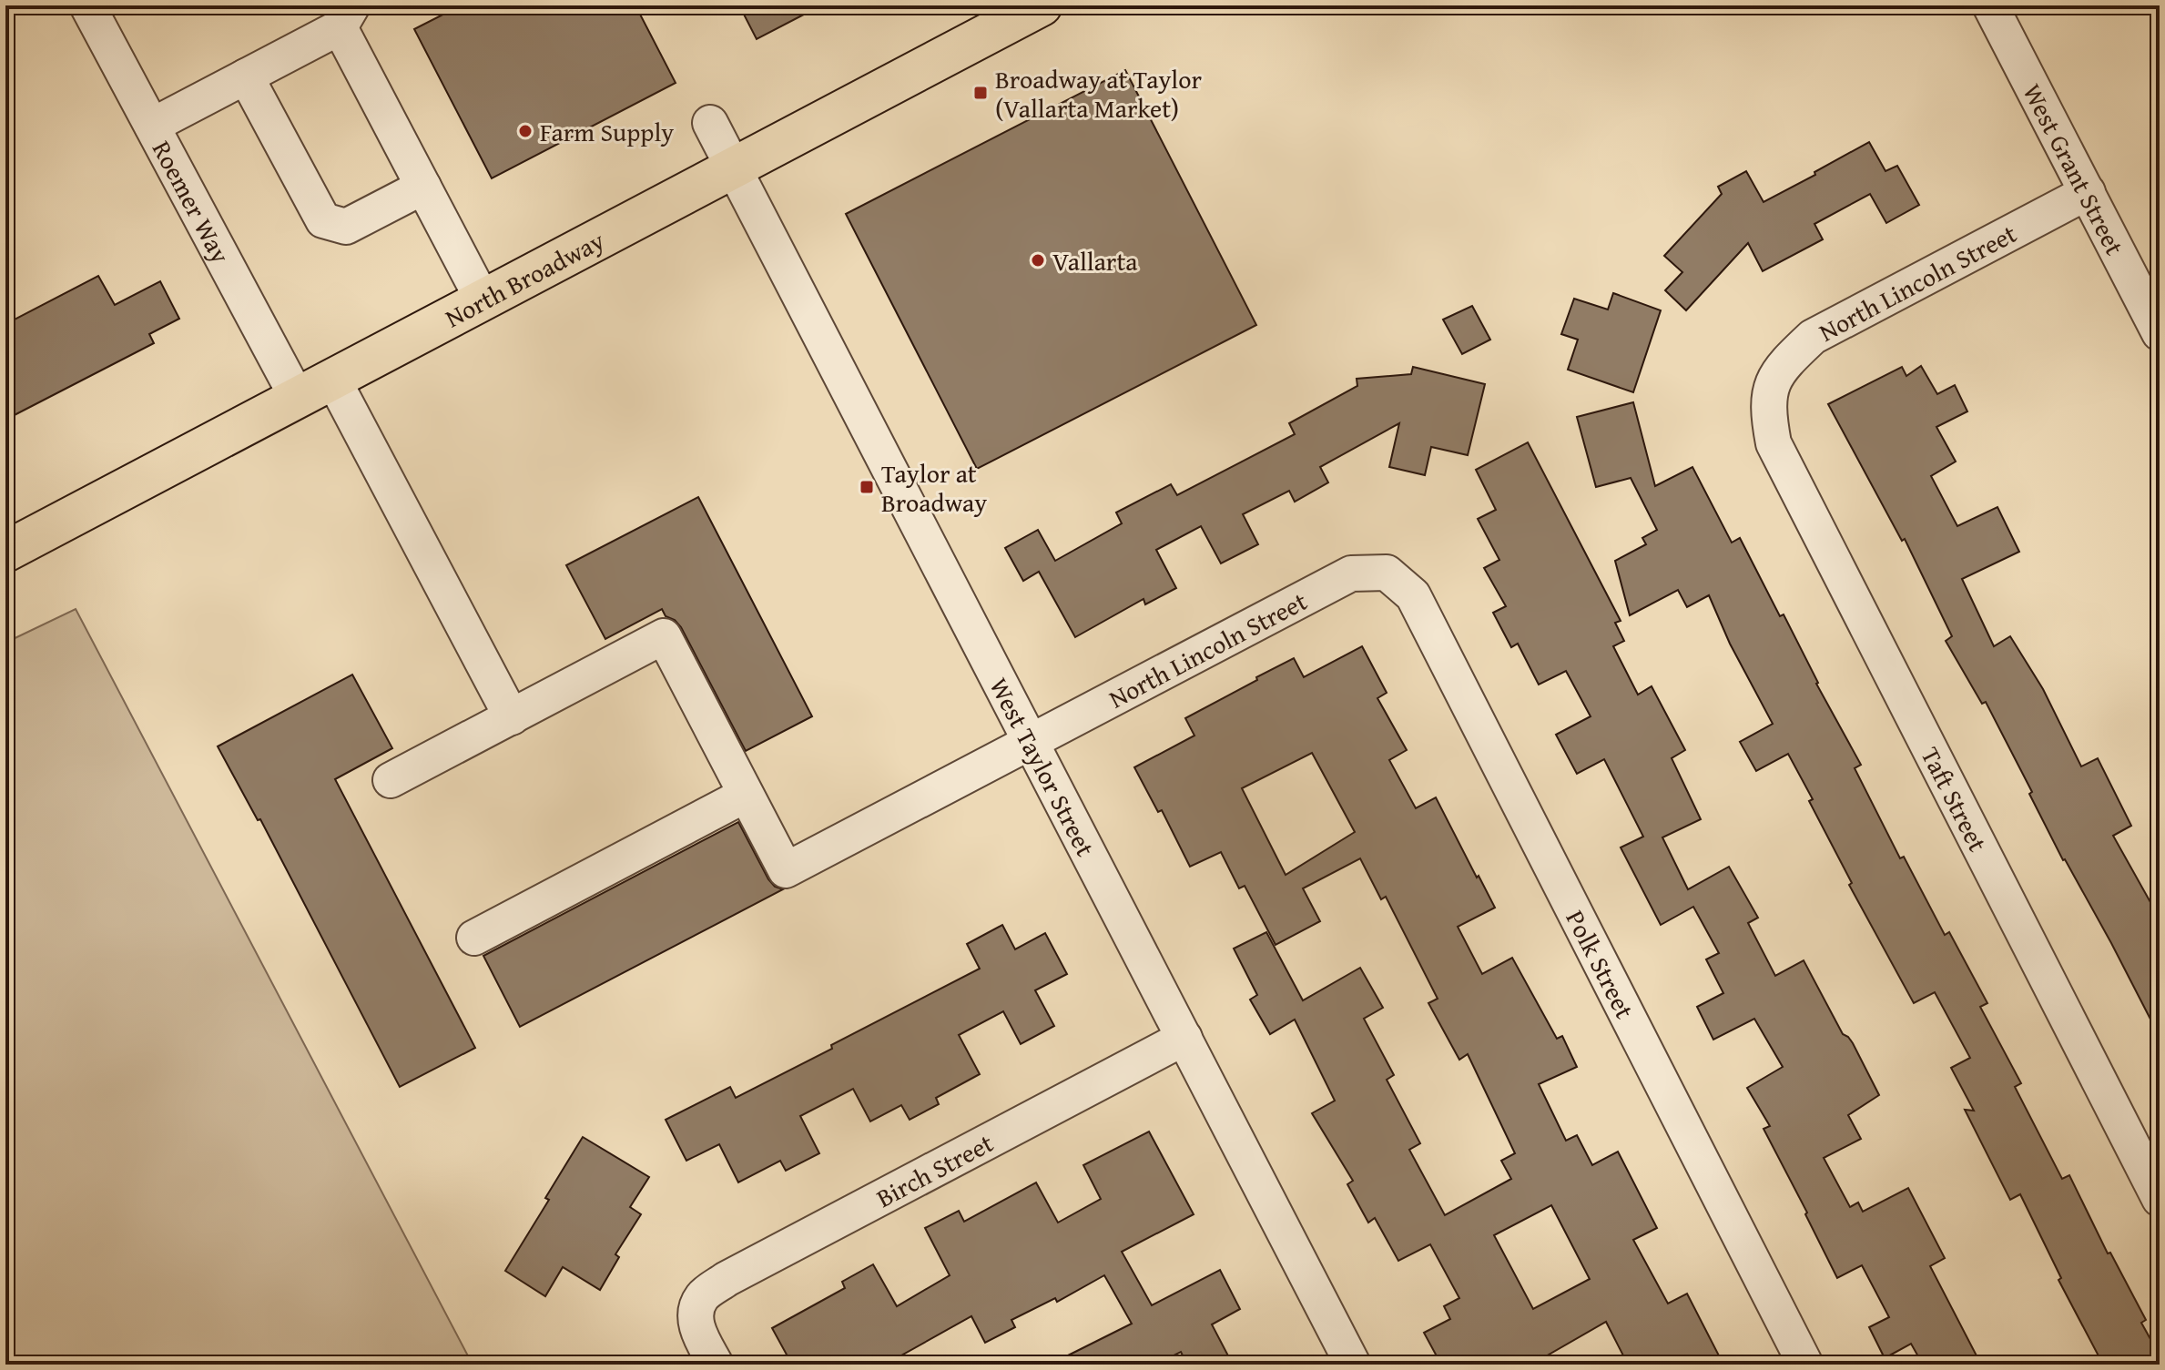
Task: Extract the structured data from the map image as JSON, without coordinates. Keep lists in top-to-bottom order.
{
  "streets": {
    "main road": ["North Broadway"],
    "street": [
      "West Grant Street",
      "Roemer Way",
      "North Lincoln Street",
      "West Taylor Street",
      "Taft Street",
      "Polk Street",
      "Birch Street"
    ]
  },
  "crossings": [
    ["West Grant Street", "North Lincoln Street"],
    ["Roemer Way", "North Broadway"],
    ["North Broadway", "West Taylor Street"],
    ["North Lincoln Street", "West Taylor Street"],
    ["North Lincoln Street", "Taft Street"],
    ["North Lincoln Street", "Polk Street"],
    ["West Taylor Street", "Birch Street"]
  ],
  "places": {
    "transit": ["Broadway at Taylor (Vallarta Market)", "Taylor at Broadway"],
    "other": ["Farm Supply", "Vallarta"]
  }
}
